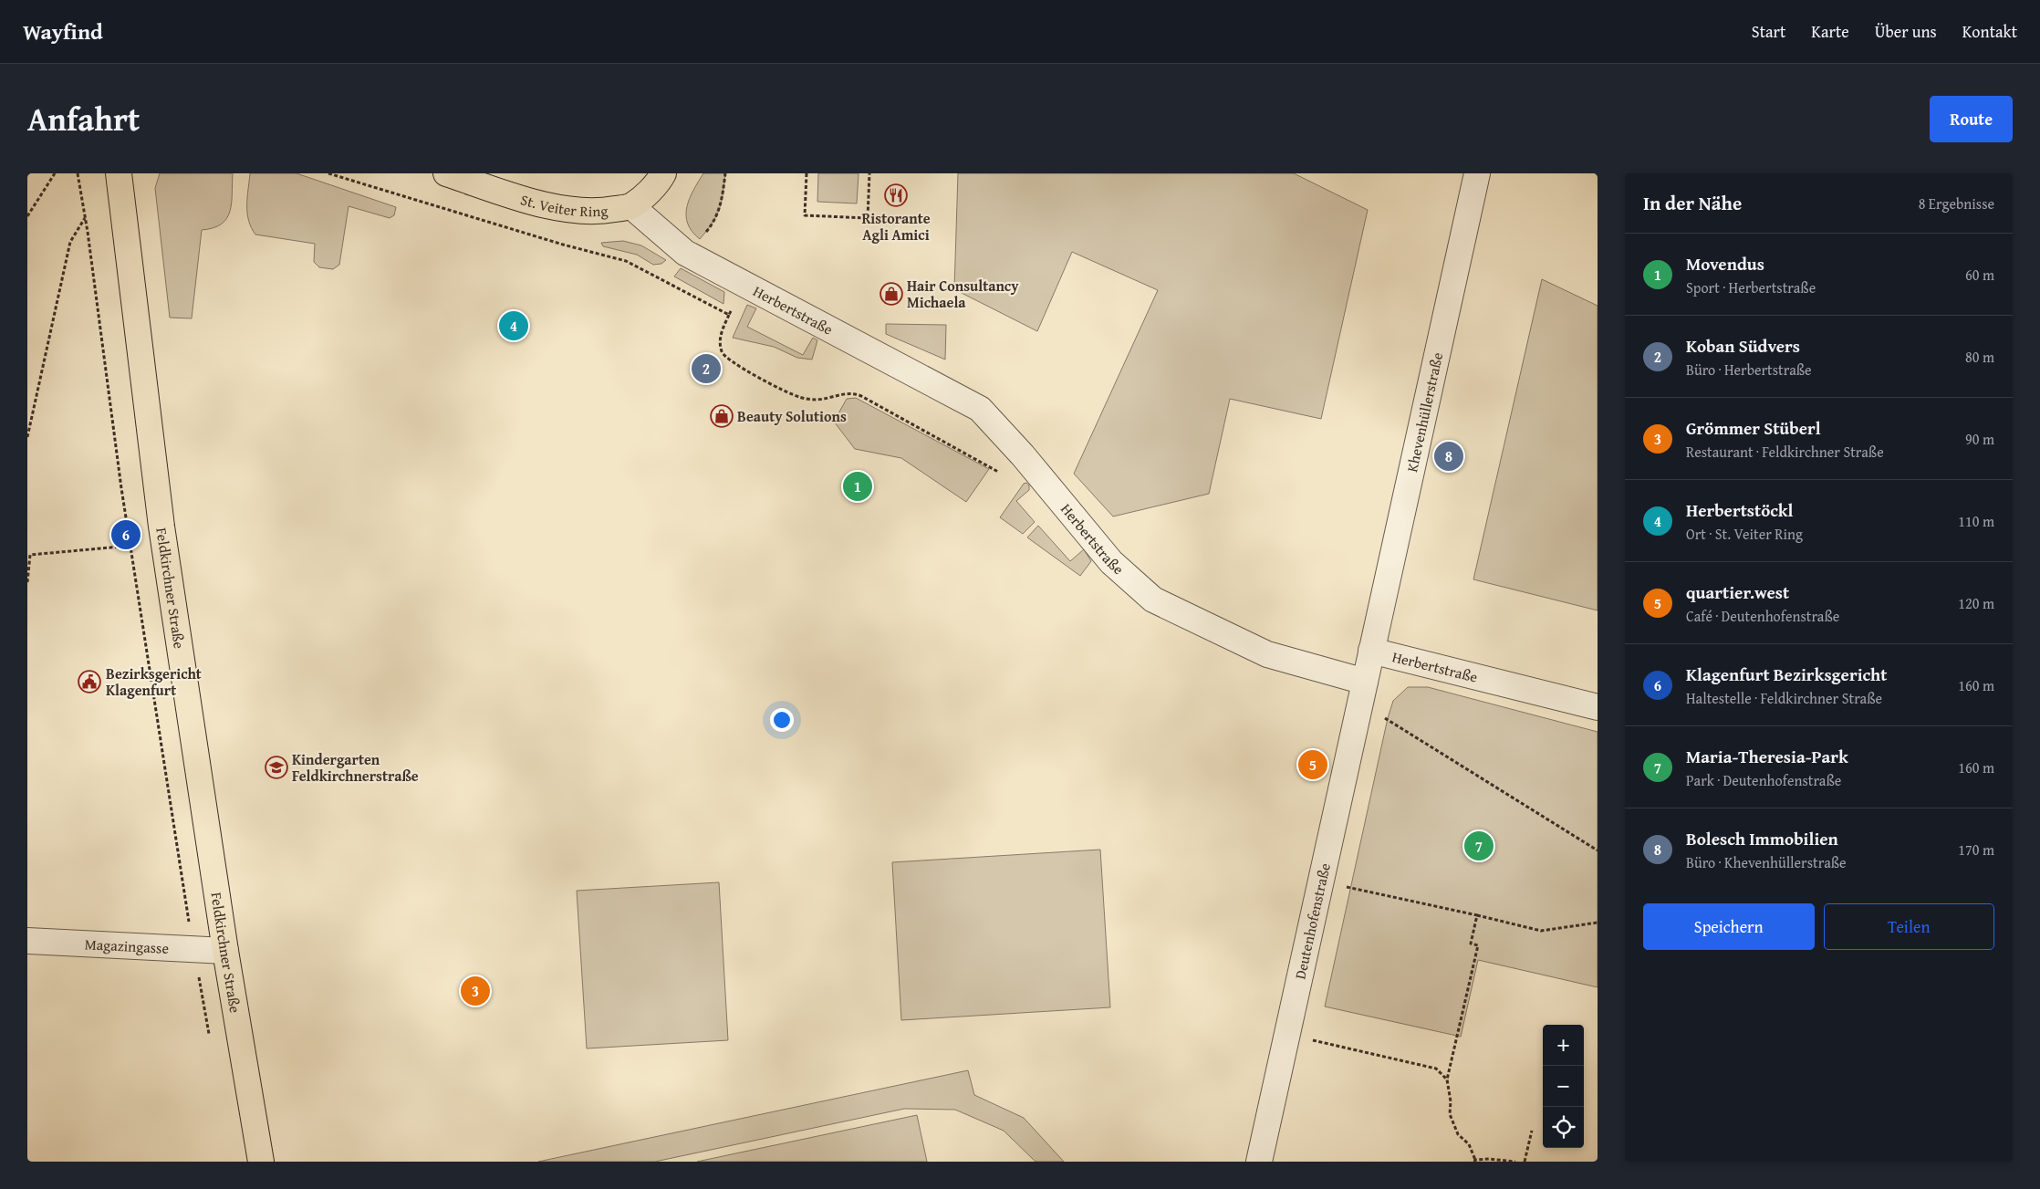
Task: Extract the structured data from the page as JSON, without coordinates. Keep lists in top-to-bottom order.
{
  "streets": {
    "main road": ["St. Veiter Ring", "Feldkirchner Straße"],
    "street": [
      "Herbertstraße",
      "Khevenhüllerstraße",
      "Deutenhofenstraße",
      "Magazingasse"
    ]
  },
  "crossings": [
    ["St. Veiter Ring", "Herbertstraße"],
    ["Herbertstraße", "Khevenhüllerstraße"],
    ["Herbertstraße", "Deutenhofenstraße"],
    ["Feldkirchner Straße", "Magazingasse"]
  ],
  "places": {
    "restaurant": ["Ristorante Agli Amici"],
    "shop": ["Hair Consultancy Michaela", "Beauty Solutions"],
    "public building": ["Bezirksgericht Klagenfurt"],
    "school or university": ["Kindergarten Feldkirchnerstraße"]
  },
  "page": {
    "header": "Wayfind",
    "nav": [
      "Start",
      "Karte",
      "Über uns",
      "Kontakt"
    ],
    "title": "Anfahrt",
    "buttons": [
      "Route",
      ["Speichern", "Teilen"]
    ],
    "heading": ["In der Nähe", "8 Ergebnisse"],
    "list": [
      {
        "mark": "1",
        "name": "Movendus",
        "note": "Sport · Herbertstraße",
        "value": "60 m"
      },
      {
        "mark": "2",
        "name": "Koban Südvers",
        "note": "Büro · Herbertstraße",
        "value": "80 m"
      },
      {
        "mark": "3",
        "name": "Grömmer Stüberl",
        "note": "Restaurant · Feldkirchner Straße",
        "value": "90 m"
      },
      {
        "mark": "4",
        "name": "Herbertstöckl",
        "note": "Ort · St. Veiter Ring",
        "value": "110 m"
      },
      {
        "mark": "5",
        "name": "quartier.west",
        "note": "Café · Deutenhofenstraße",
        "value": "120 m"
      },
      {
        "mark": "6",
        "name": "Klagenfurt Bezirksgericht",
        "note": "Haltestelle · Feldkirchner Straße",
        "value": "160 m"
      },
      {
        "mark": "7",
        "name": "Maria-Theresia-Park",
        "note": "Park · Deutenhofenstraße",
        "value": "160 m"
      },
      {
        "mark": "8",
        "name": "Bolesch Immobilien",
        "note": "Büro · Khevenhüllerstraße",
        "value": "170 m"
      }
    ],
    "pins": [
      "4",
      "2",
      "8",
      "1",
      "6",
      "5",
      "7",
      "3"
    ],
    "map_buttons": ["+", "−"]
  }
}
